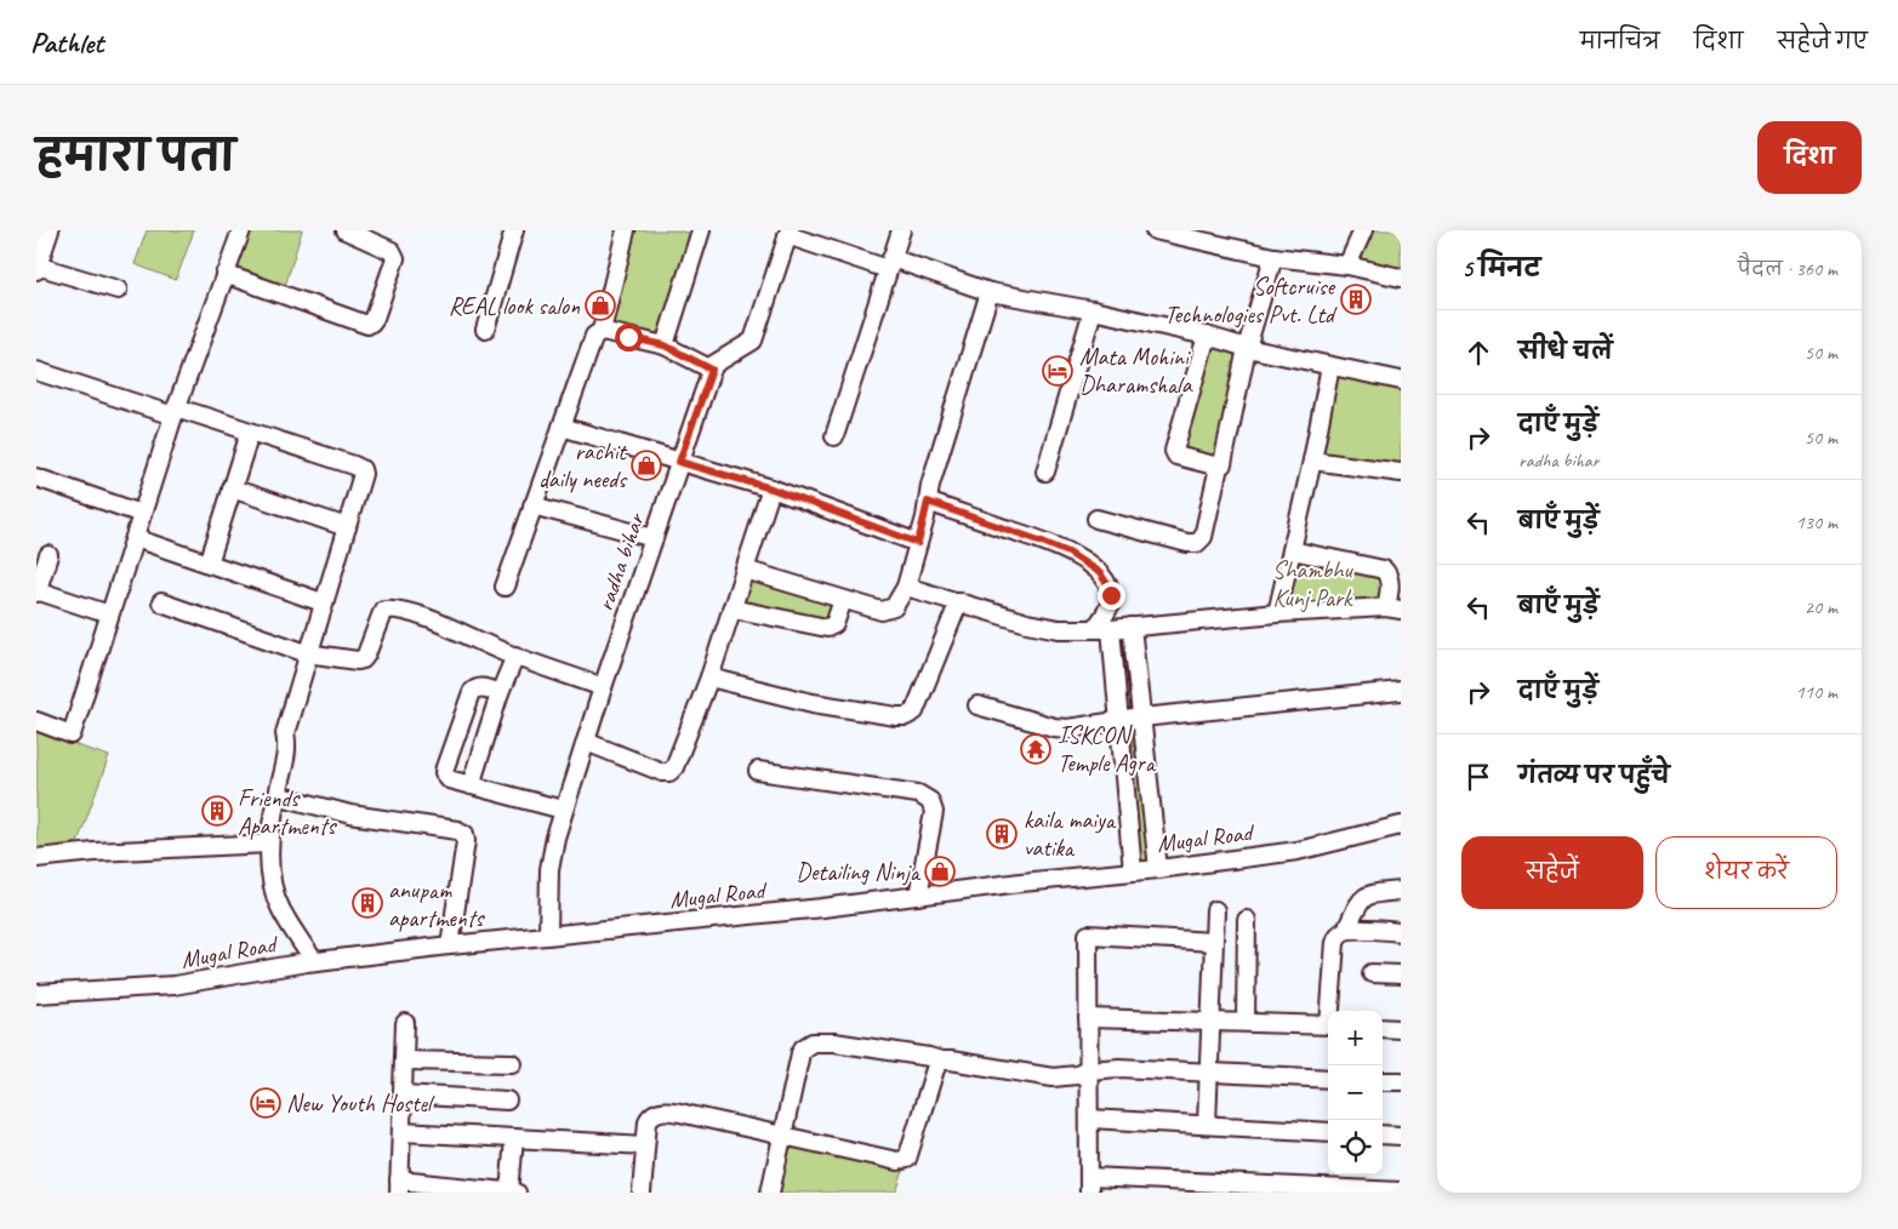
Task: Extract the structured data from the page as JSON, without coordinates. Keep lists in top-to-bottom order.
{
  "streets": {
    "street": ["radha bihar", "Mugal Road"]
  },
  "crossings": [
    ["radha bihar", "Mugal Road"]
  ],
  "parks": ["Shambhu Kunj Park"],
  "places": {
    "building": [
      "Softcruise Technologies Pvt. Ltd",
      "Friends Apartments",
      "kaila maiya vatika",
      "anupam apartments"
    ],
    "shop": ["REAL look salon", "rachit daily needs", "Detailing Ninja"],
    "hotel": ["Mata Mohini Dharamshala", "New Youth Hostel"],
    "temple": ["ISKCON Temple Agra"]
  },
  "page": {
    "header": "Pathlet",
    "nav": ["मानचित्र", "दिशा", "सहेजे गए"],
    "title": "हमारा पता",
    "buttons": [
      "दिशा",
      ["सहेजें", "शेयर करें"]
    ],
    "heading": ["5 मिनट", "पैदल · 360 m"],
    "list": [
      ["सीधे चलें", "50 m"],
      ["दाएँ मुड़ें", "radha bihar", "50 m"],
      ["बाएँ मुड़ें", "130 m"],
      ["बाएँ मुड़ें", "20 m"],
      ["दाएँ मुड़ें", "110 m"],
      "गंतव्य पर पहुँचे"
    ],
    "map_buttons": ["+", "−"]
  }
}
